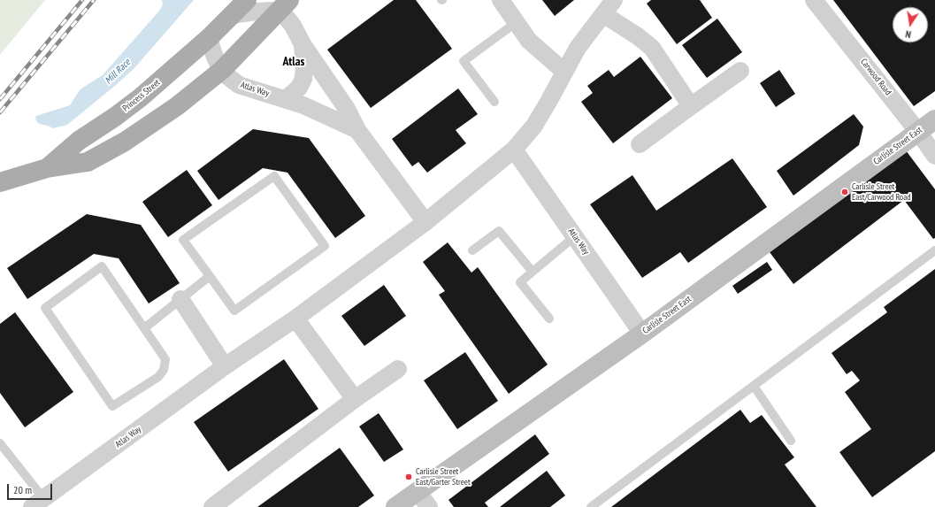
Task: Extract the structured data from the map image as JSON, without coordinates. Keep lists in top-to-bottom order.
{
  "streets": {
    "main road": ["Princess Street", "Carlisle Street East"],
    "street": ["Carwood Road", "Atlas Way"]
  },
  "crossings": [
    ["Carwood Road", "Carlisle Street East"],
    ["Atlas Way", "Princess Street"],
    ["Atlas Way", "Carlisle Street East"]
  ],
  "districts": ["Atlas"],
  "water": ["Mill Race"],
  "places": ["Carlisle Street East/Carwood Road", "Carlisle Street East/Garter Street"],
  "scale_bar": "20 m",
  "north": "bottom"
}
